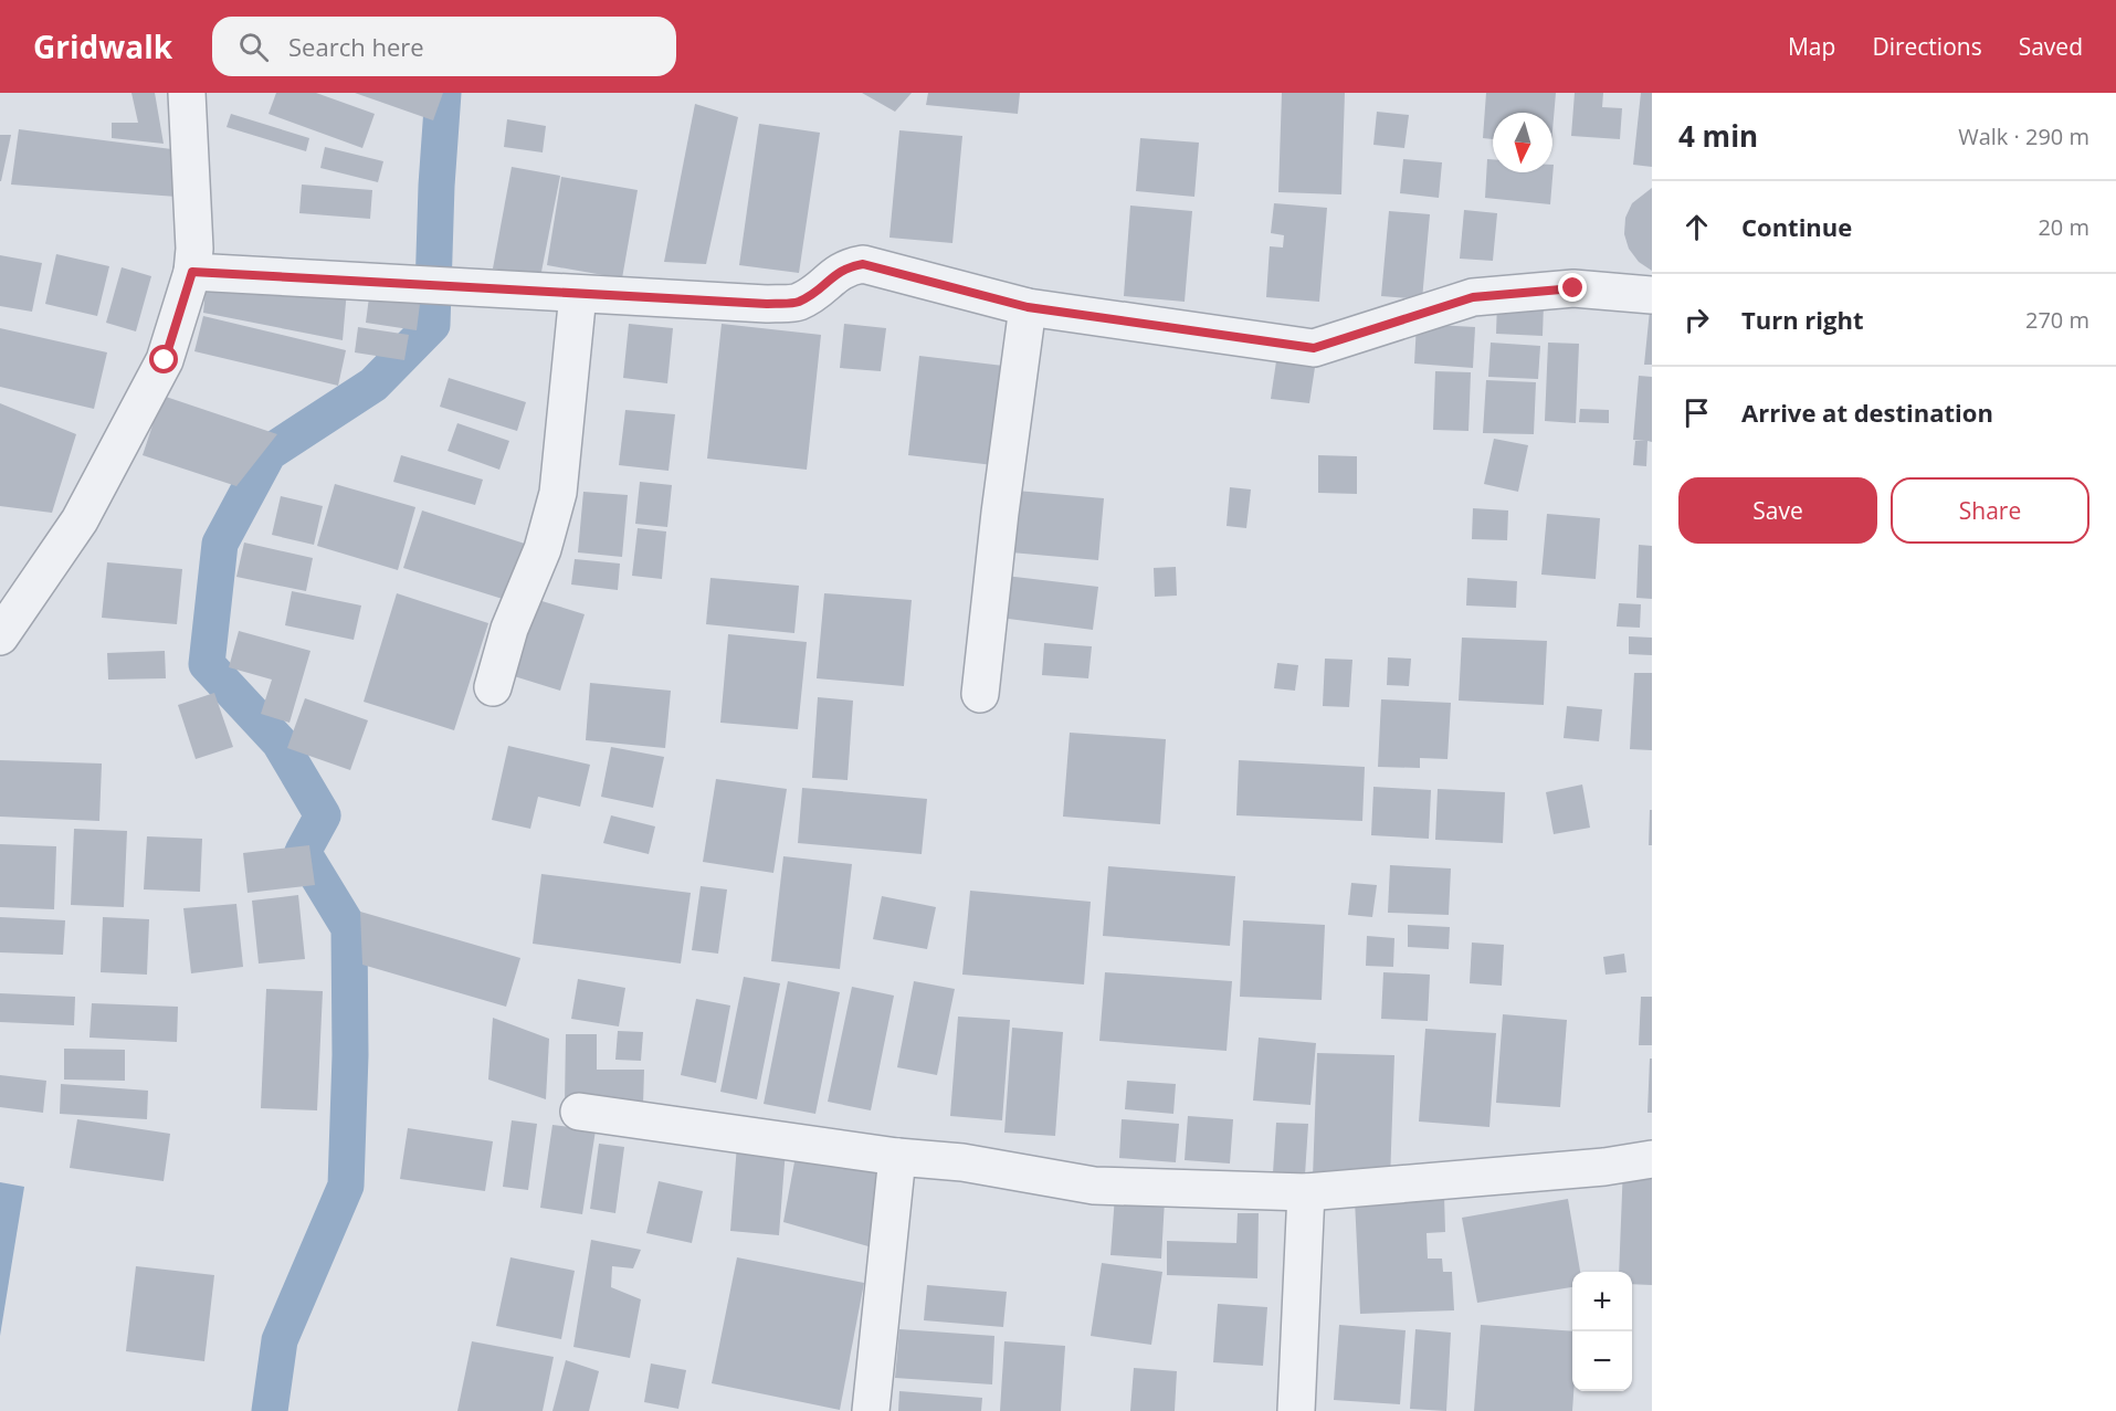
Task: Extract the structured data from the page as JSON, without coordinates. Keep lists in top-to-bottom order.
{
  "north": "bottom",
  "page": {
    "header": "Gridwalk",
    "search": "Search here",
    "nav": ["Map", "Directions", "Saved"],
    "heading": ["4 min", "Walk · 290 m"],
    "list": [
      ["Continue", "20 m"],
      ["Turn right", "270 m"],
      "Arrive at destination"
    ],
    "buttons": ["Save", "Share"],
    "map_buttons": ["+", "−"]
  }
}
